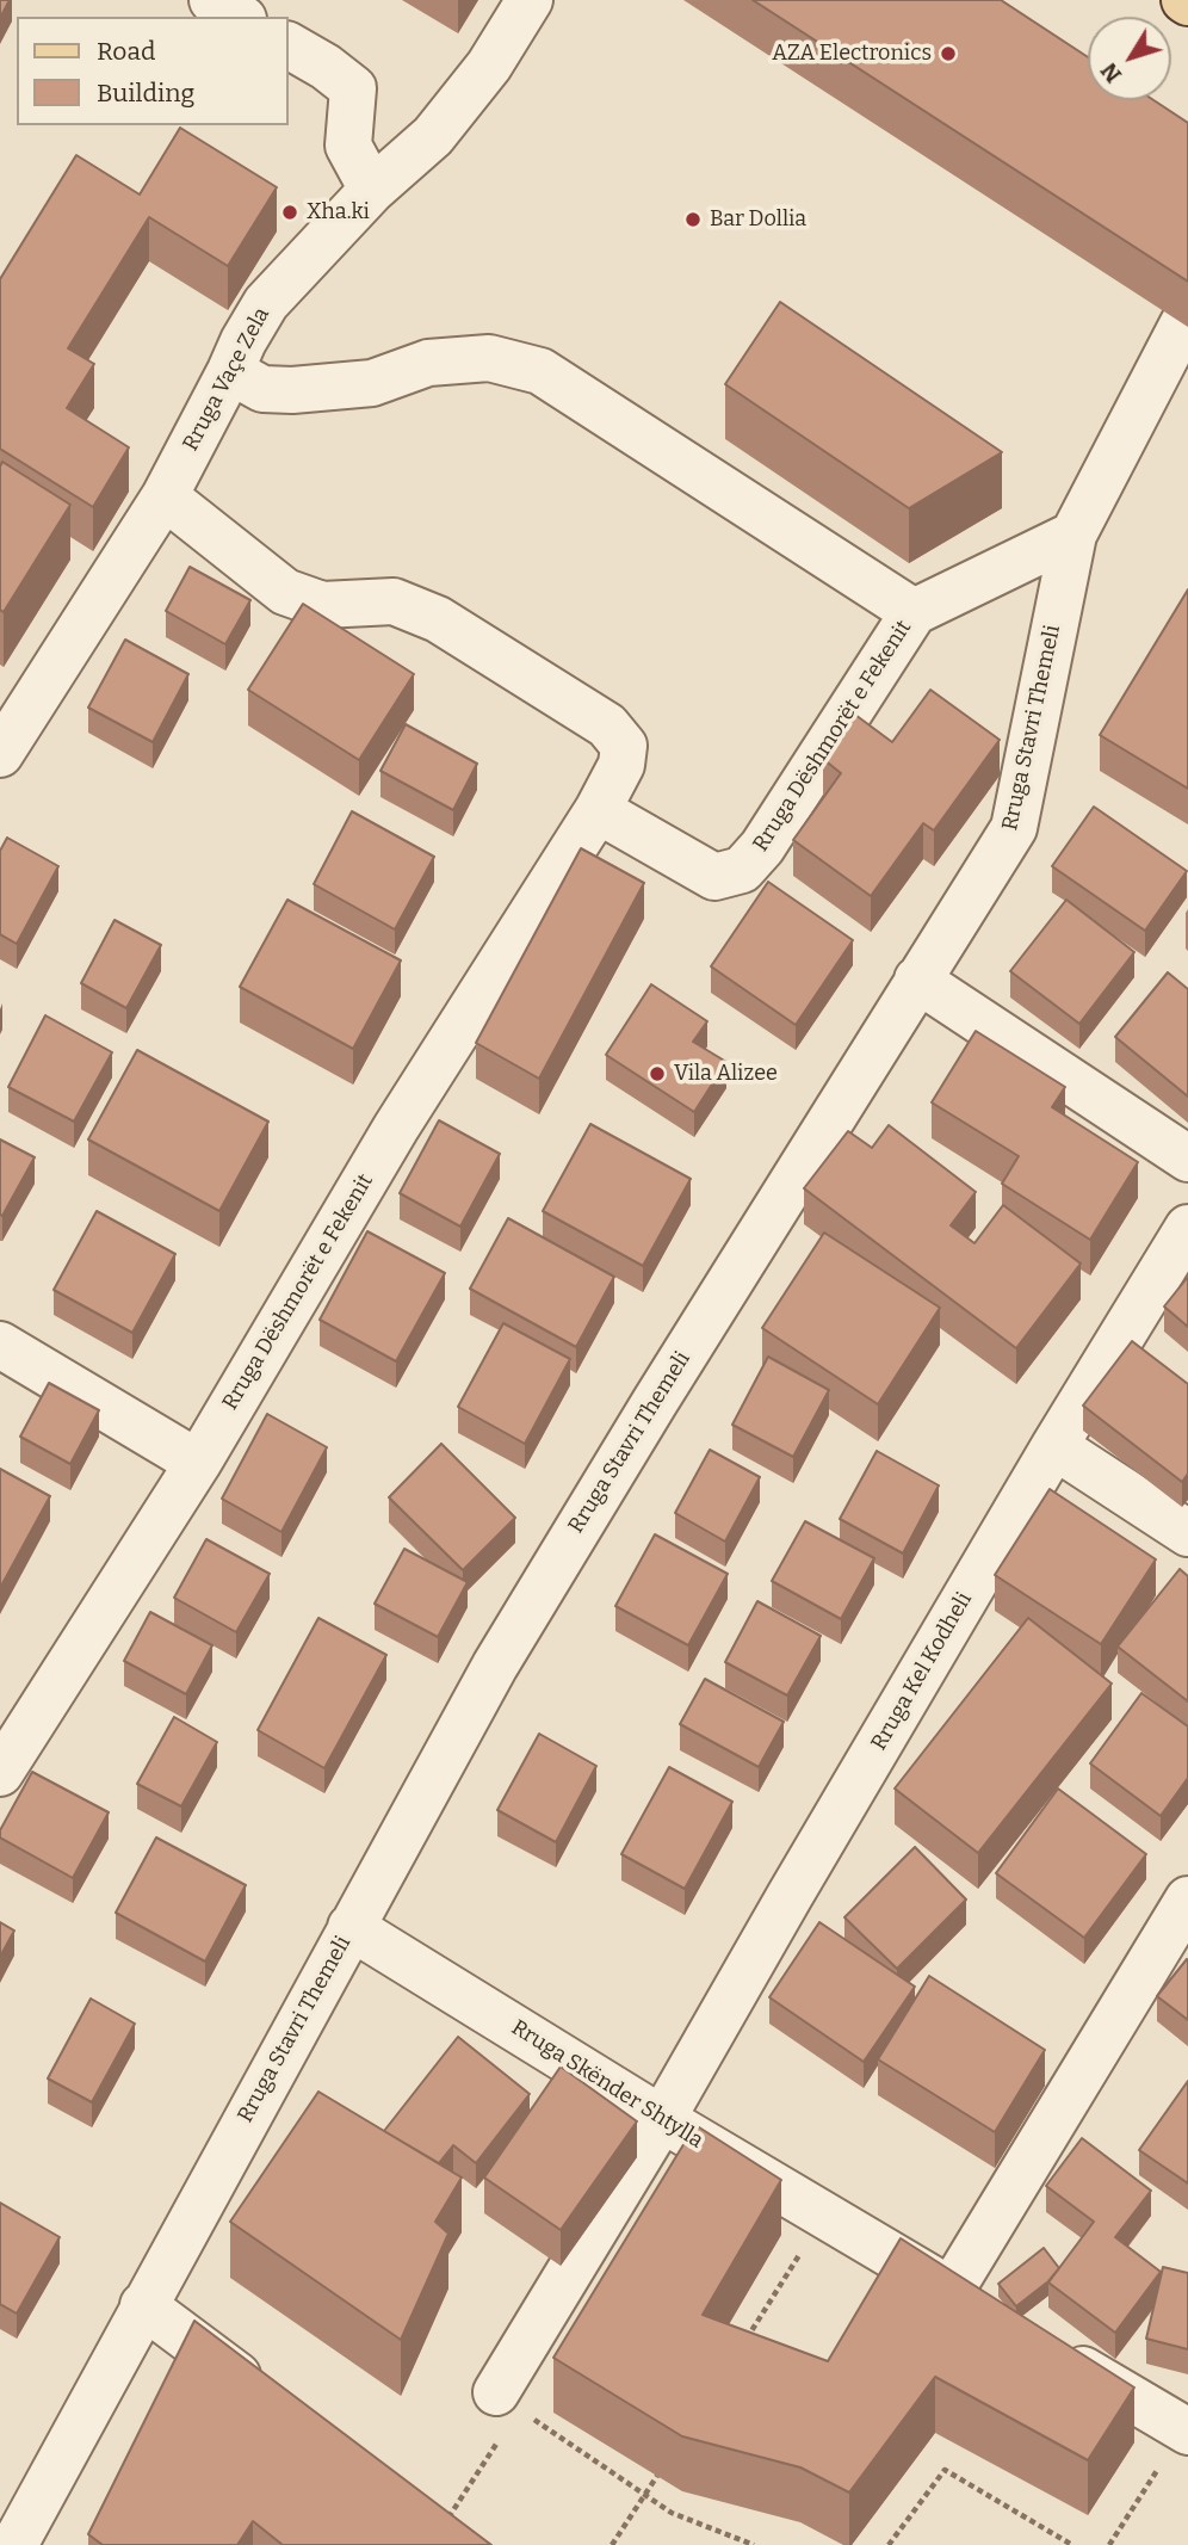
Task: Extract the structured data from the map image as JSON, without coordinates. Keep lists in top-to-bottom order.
{
  "streets": {
    "street": [
      "Rruga Vaçe Zela",
      "Rruga Stavri Themeli",
      "Rruga Dëshmorët e Fekenit",
      "Rruga Kel Kodheli",
      "Rruga Skënder Shtylla"
    ]
  },
  "crossings": [
    ["Rruga Vaçe Zela", "Rruga Dëshmorët e Fekenit"],
    ["Rruga Stavri Themeli", "Rruga Dëshmorët e Fekenit"],
    ["Rruga Stavri Themeli", "Rruga Skënder Shtylla"],
    ["Rruga Kel Kodheli", "Rruga Skënder Shtylla"]
  ],
  "places": [
    "AZA Electronics",
    "Xha.ki",
    "Bar Dollia",
    "Vila Alizee"
  ],
  "legend": ["Road", "Building"],
  "north": "bottom left"
}
